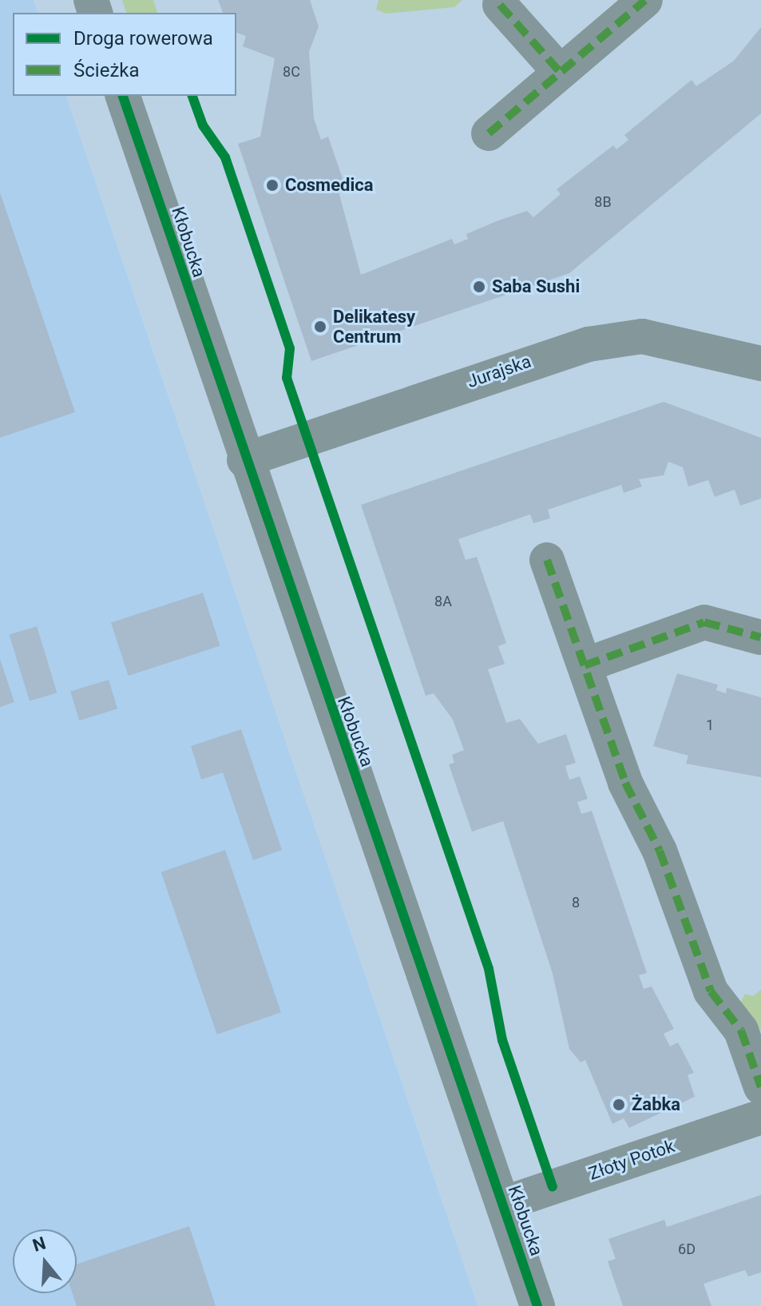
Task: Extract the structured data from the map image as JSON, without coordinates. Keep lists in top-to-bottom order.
{
  "streets": {
    "street": ["Kłobucka", "Jurajska", "Złoty Potok"]
  },
  "crossings": [
    ["Kłobucka", "Jurajska"],
    ["Kłobucka", "Złoty Potok"]
  ],
  "places": [
    "Cosmedica",
    "Saba Sushi",
    "Delikatesy Centrum",
    "Żabka"
  ],
  "house_numbers": [
    "8C",
    "8B",
    "8A",
    "1",
    "8",
    "6D"
  ],
  "legend": ["Droga rowerowa", "Ścieżka"],
  "north": "top"
}
